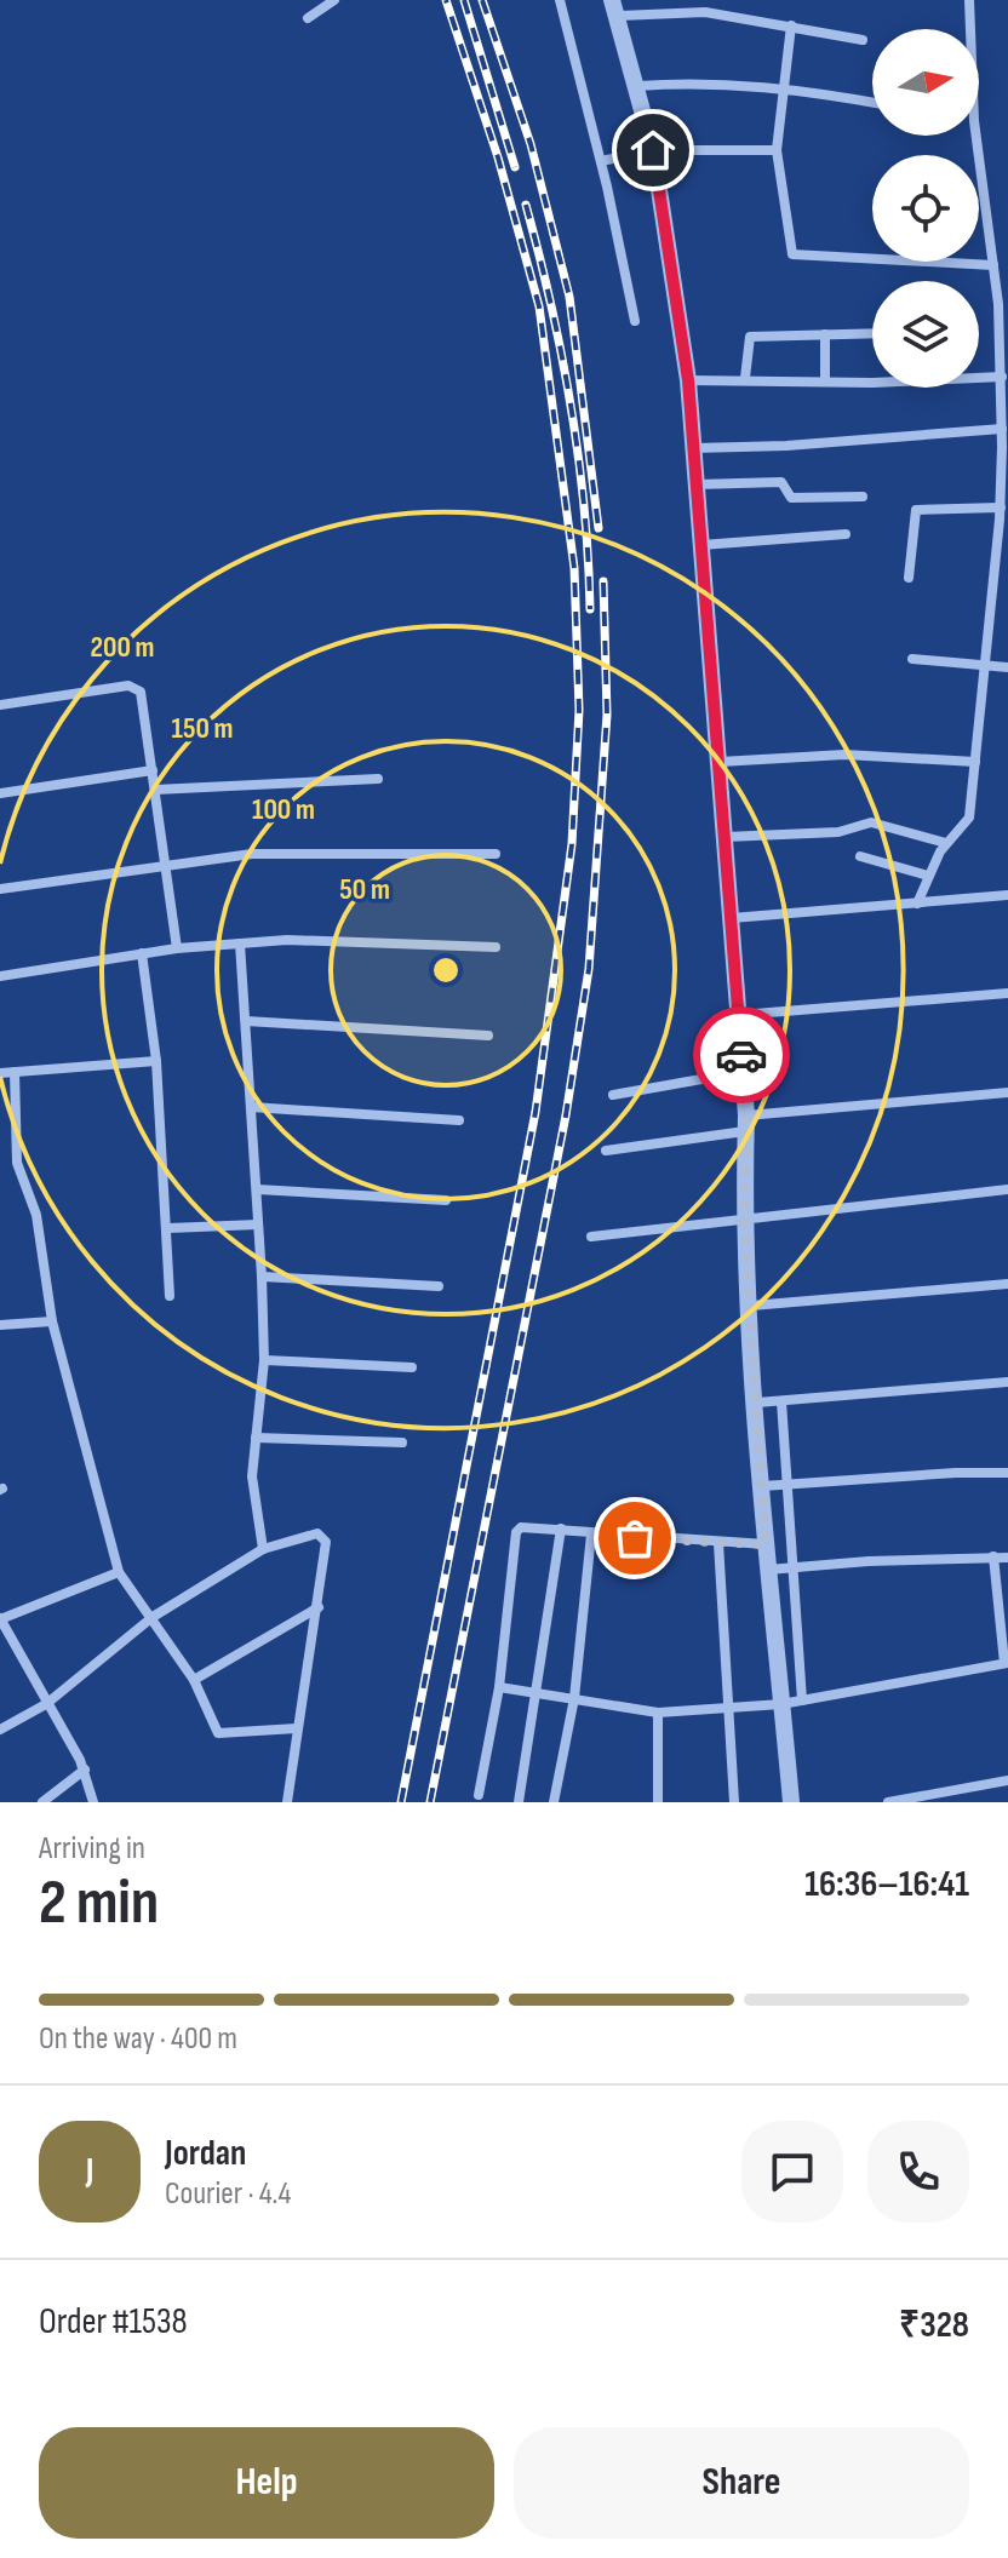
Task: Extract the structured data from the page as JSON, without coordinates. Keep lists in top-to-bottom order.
{
  "north": "right",
  "page": {
    "heading": ["2 min", "Arriving in", "16:36–16:41"],
    "panel": [
      "Jordan",
      "Courier · 4.4",
      "Order #1538",
      "₹328"
    ],
    "bar": "On the way · 400 m",
    "round": "J",
    "buttons": ["Help", "Share"]
  },
  "rings": [
    "200 m",
    "150 m",
    "100 m",
    "50 m"
  ]
}
